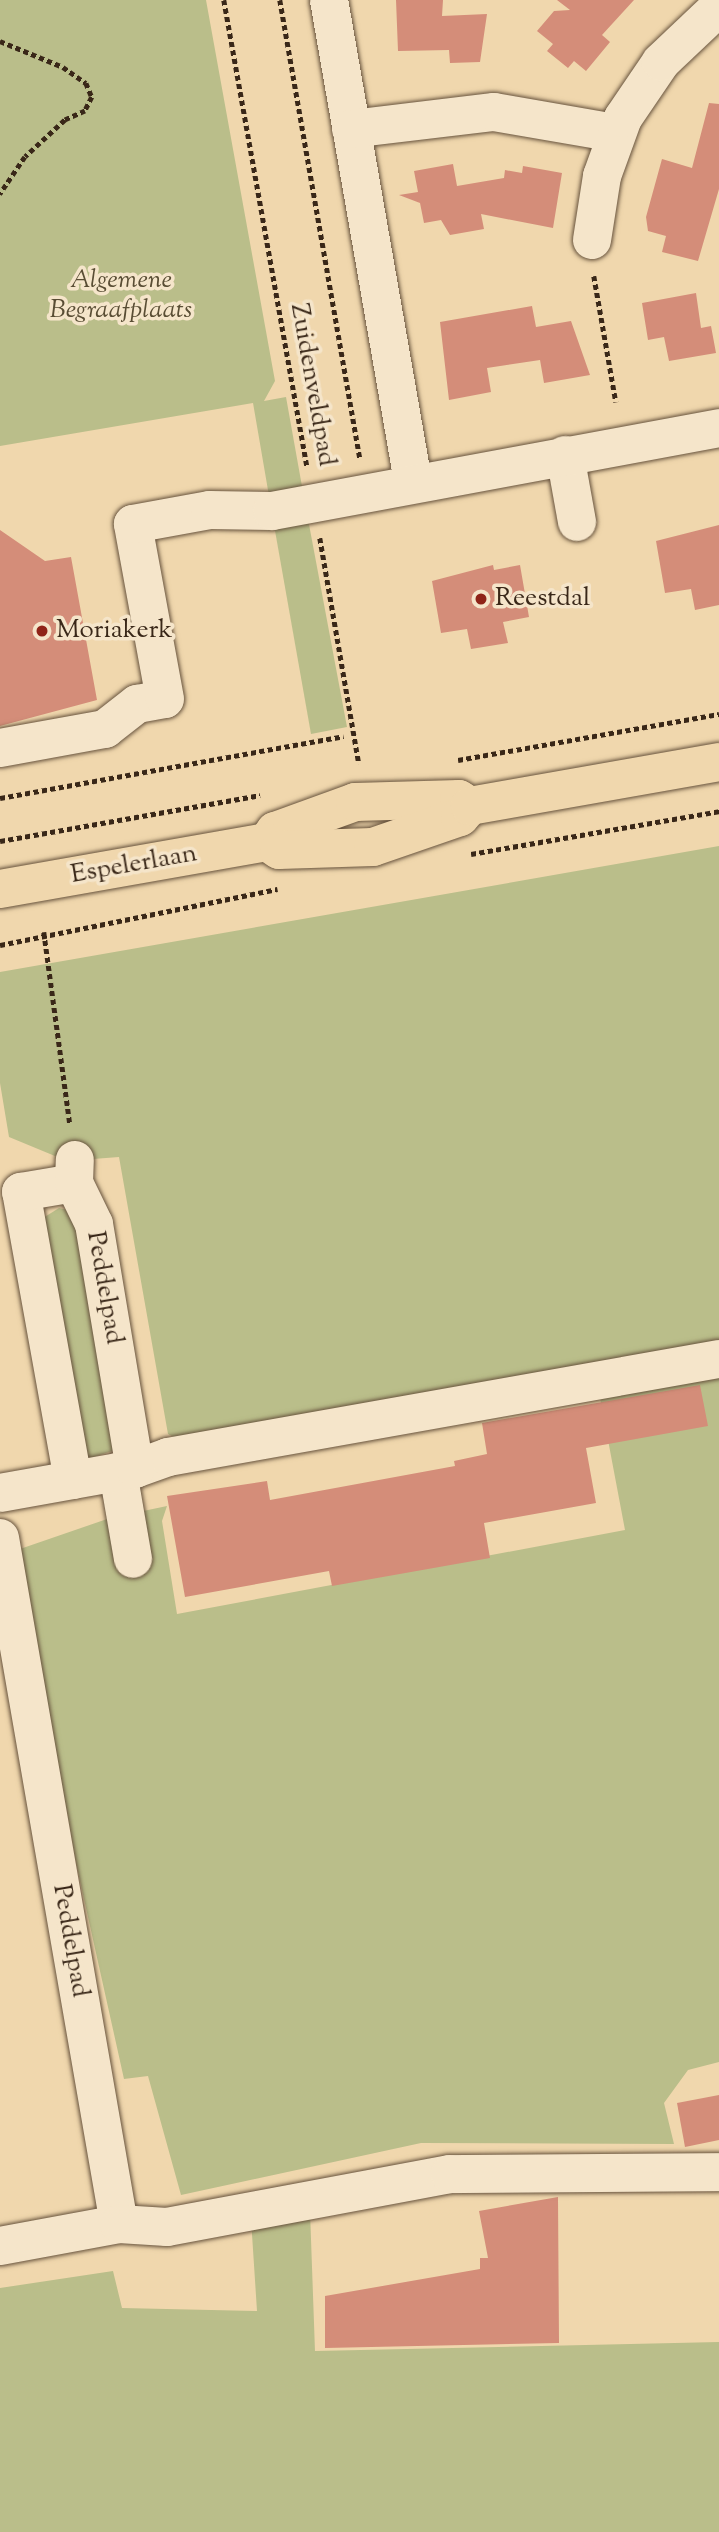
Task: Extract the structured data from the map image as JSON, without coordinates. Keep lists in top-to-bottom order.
{
  "streets": {
    "main road": ["Espelerlaan"],
    "street": ["Peddelpad"],
    "path": ["Zuidenveldpad"]
  },
  "parks": ["Algemene Begraafplaats"],
  "places": ["Reestdal", "Moriakerk"]
}
